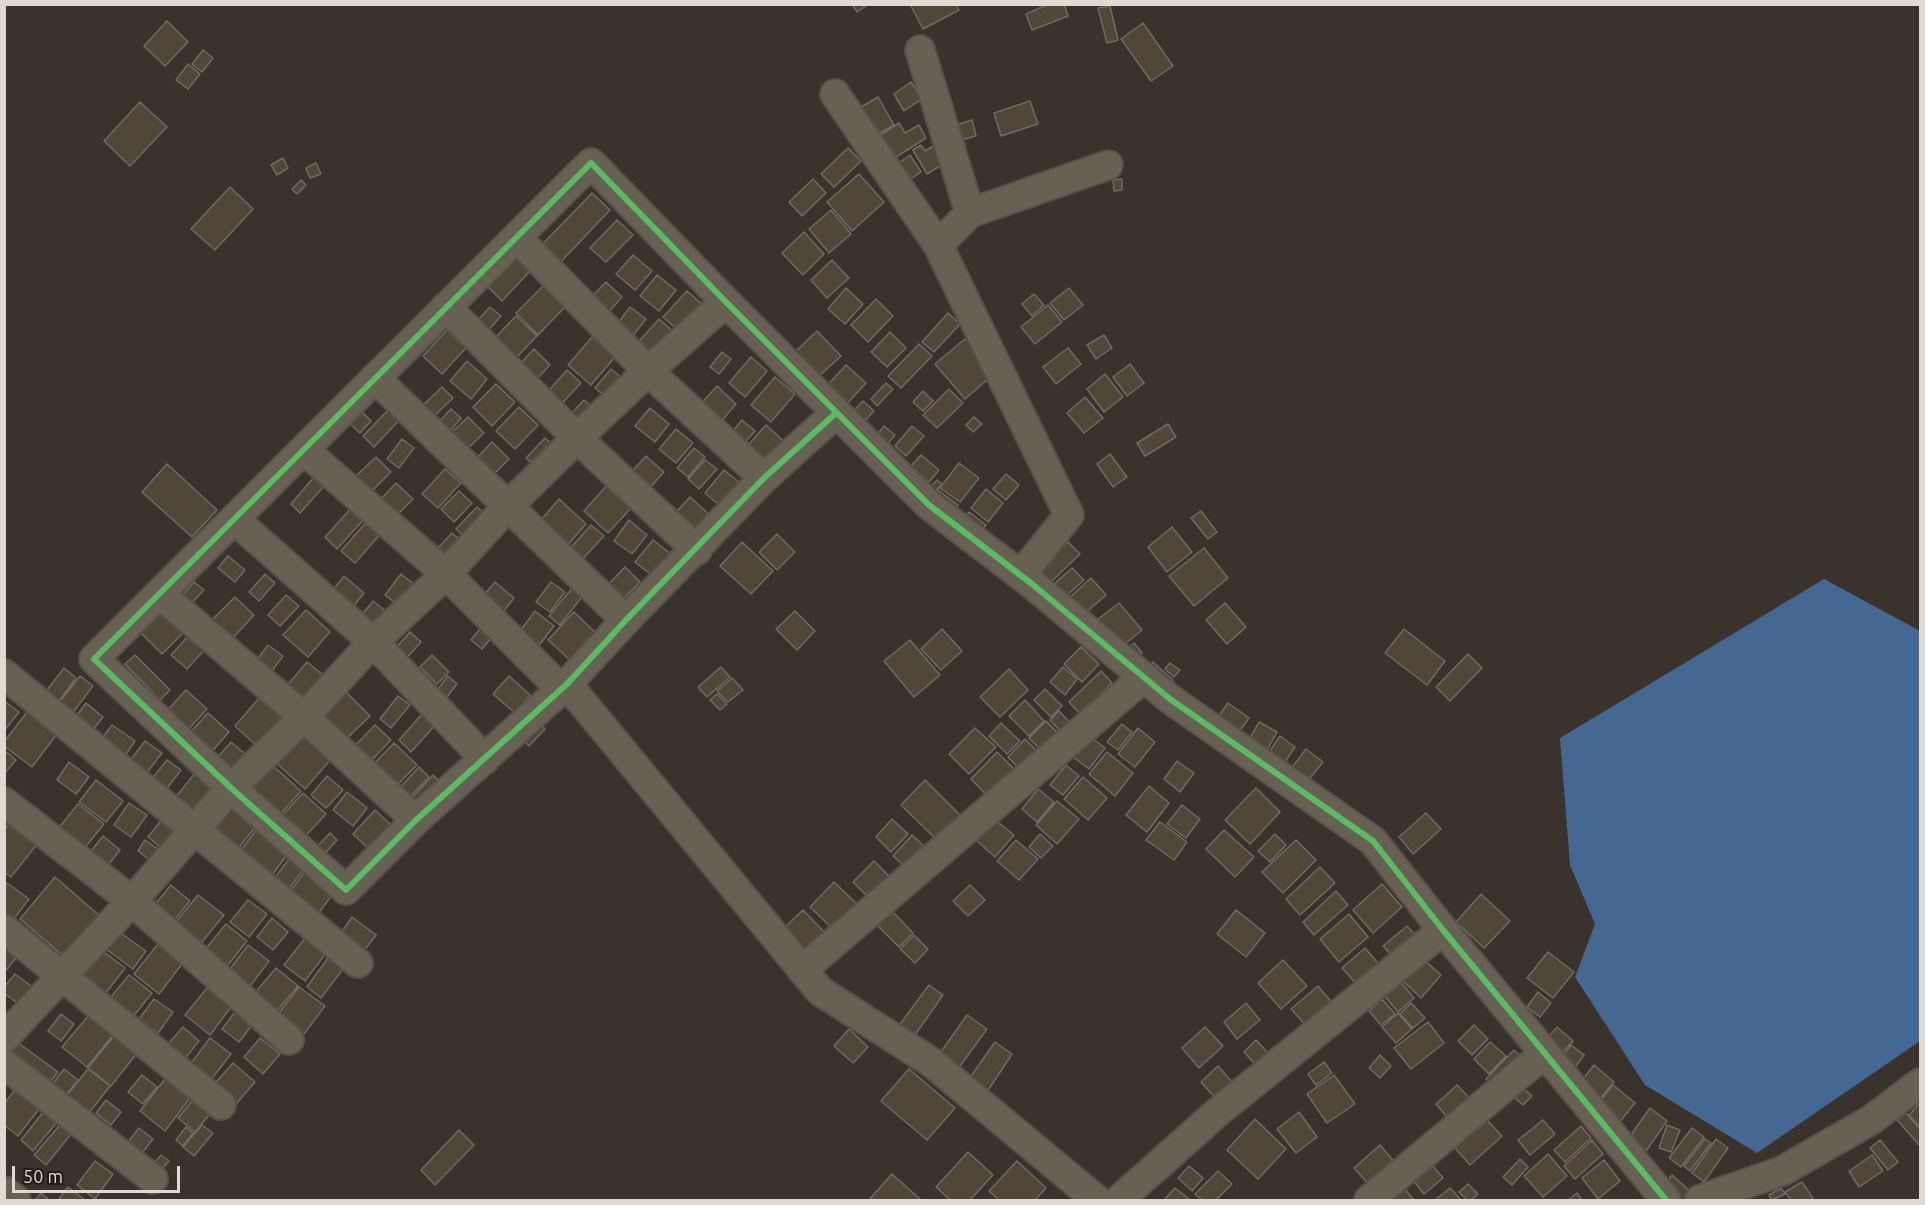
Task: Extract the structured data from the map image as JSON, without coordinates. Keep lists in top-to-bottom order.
{
  "scale_bar": "50 m"
}
